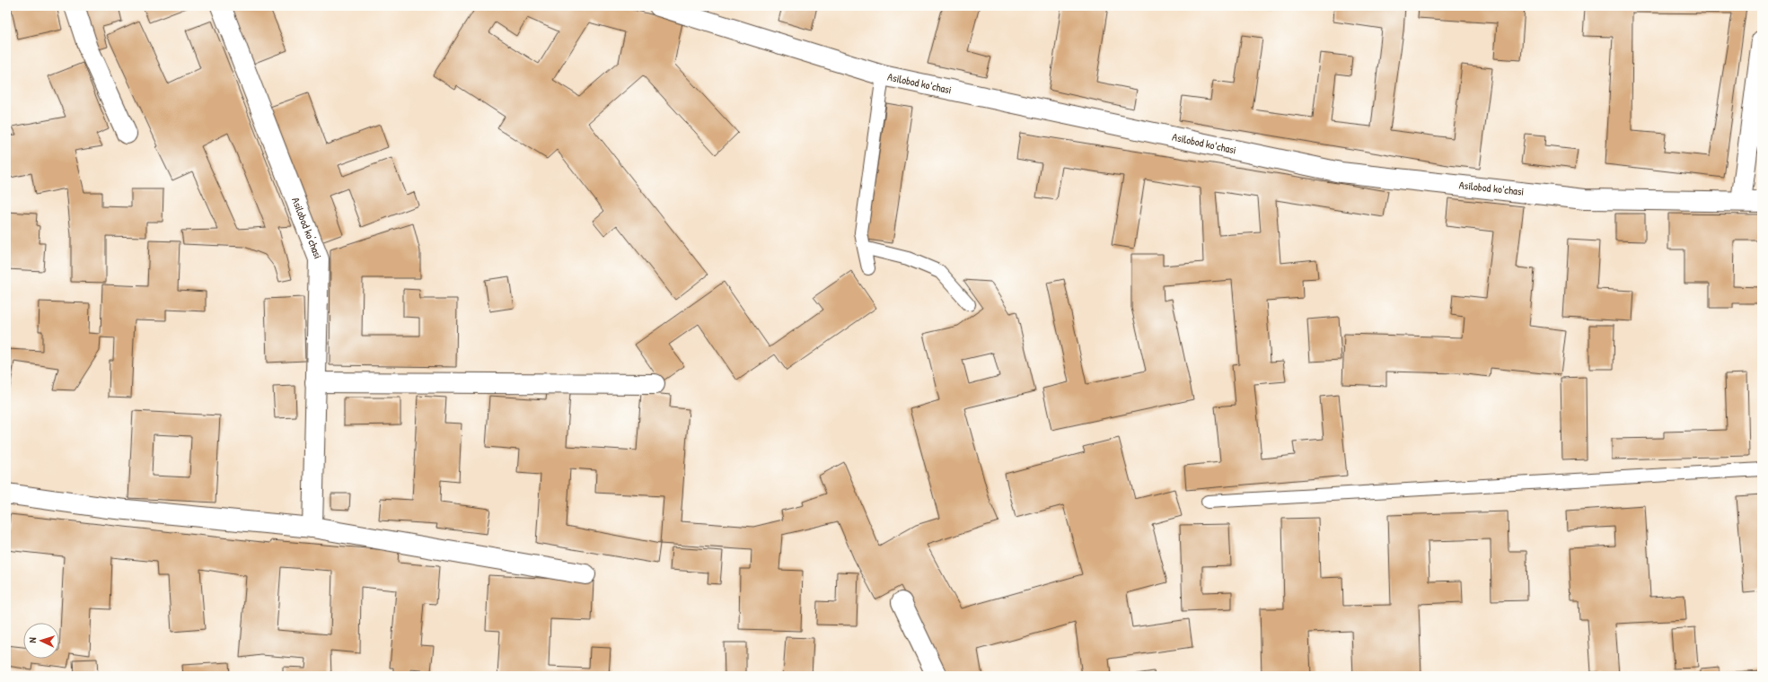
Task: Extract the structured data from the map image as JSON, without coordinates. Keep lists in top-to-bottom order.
{
  "streets": {
    "street": ["Asilobod koʻchasi", "Asilobod ko'chasi"]
  },
  "north": "left"
}
